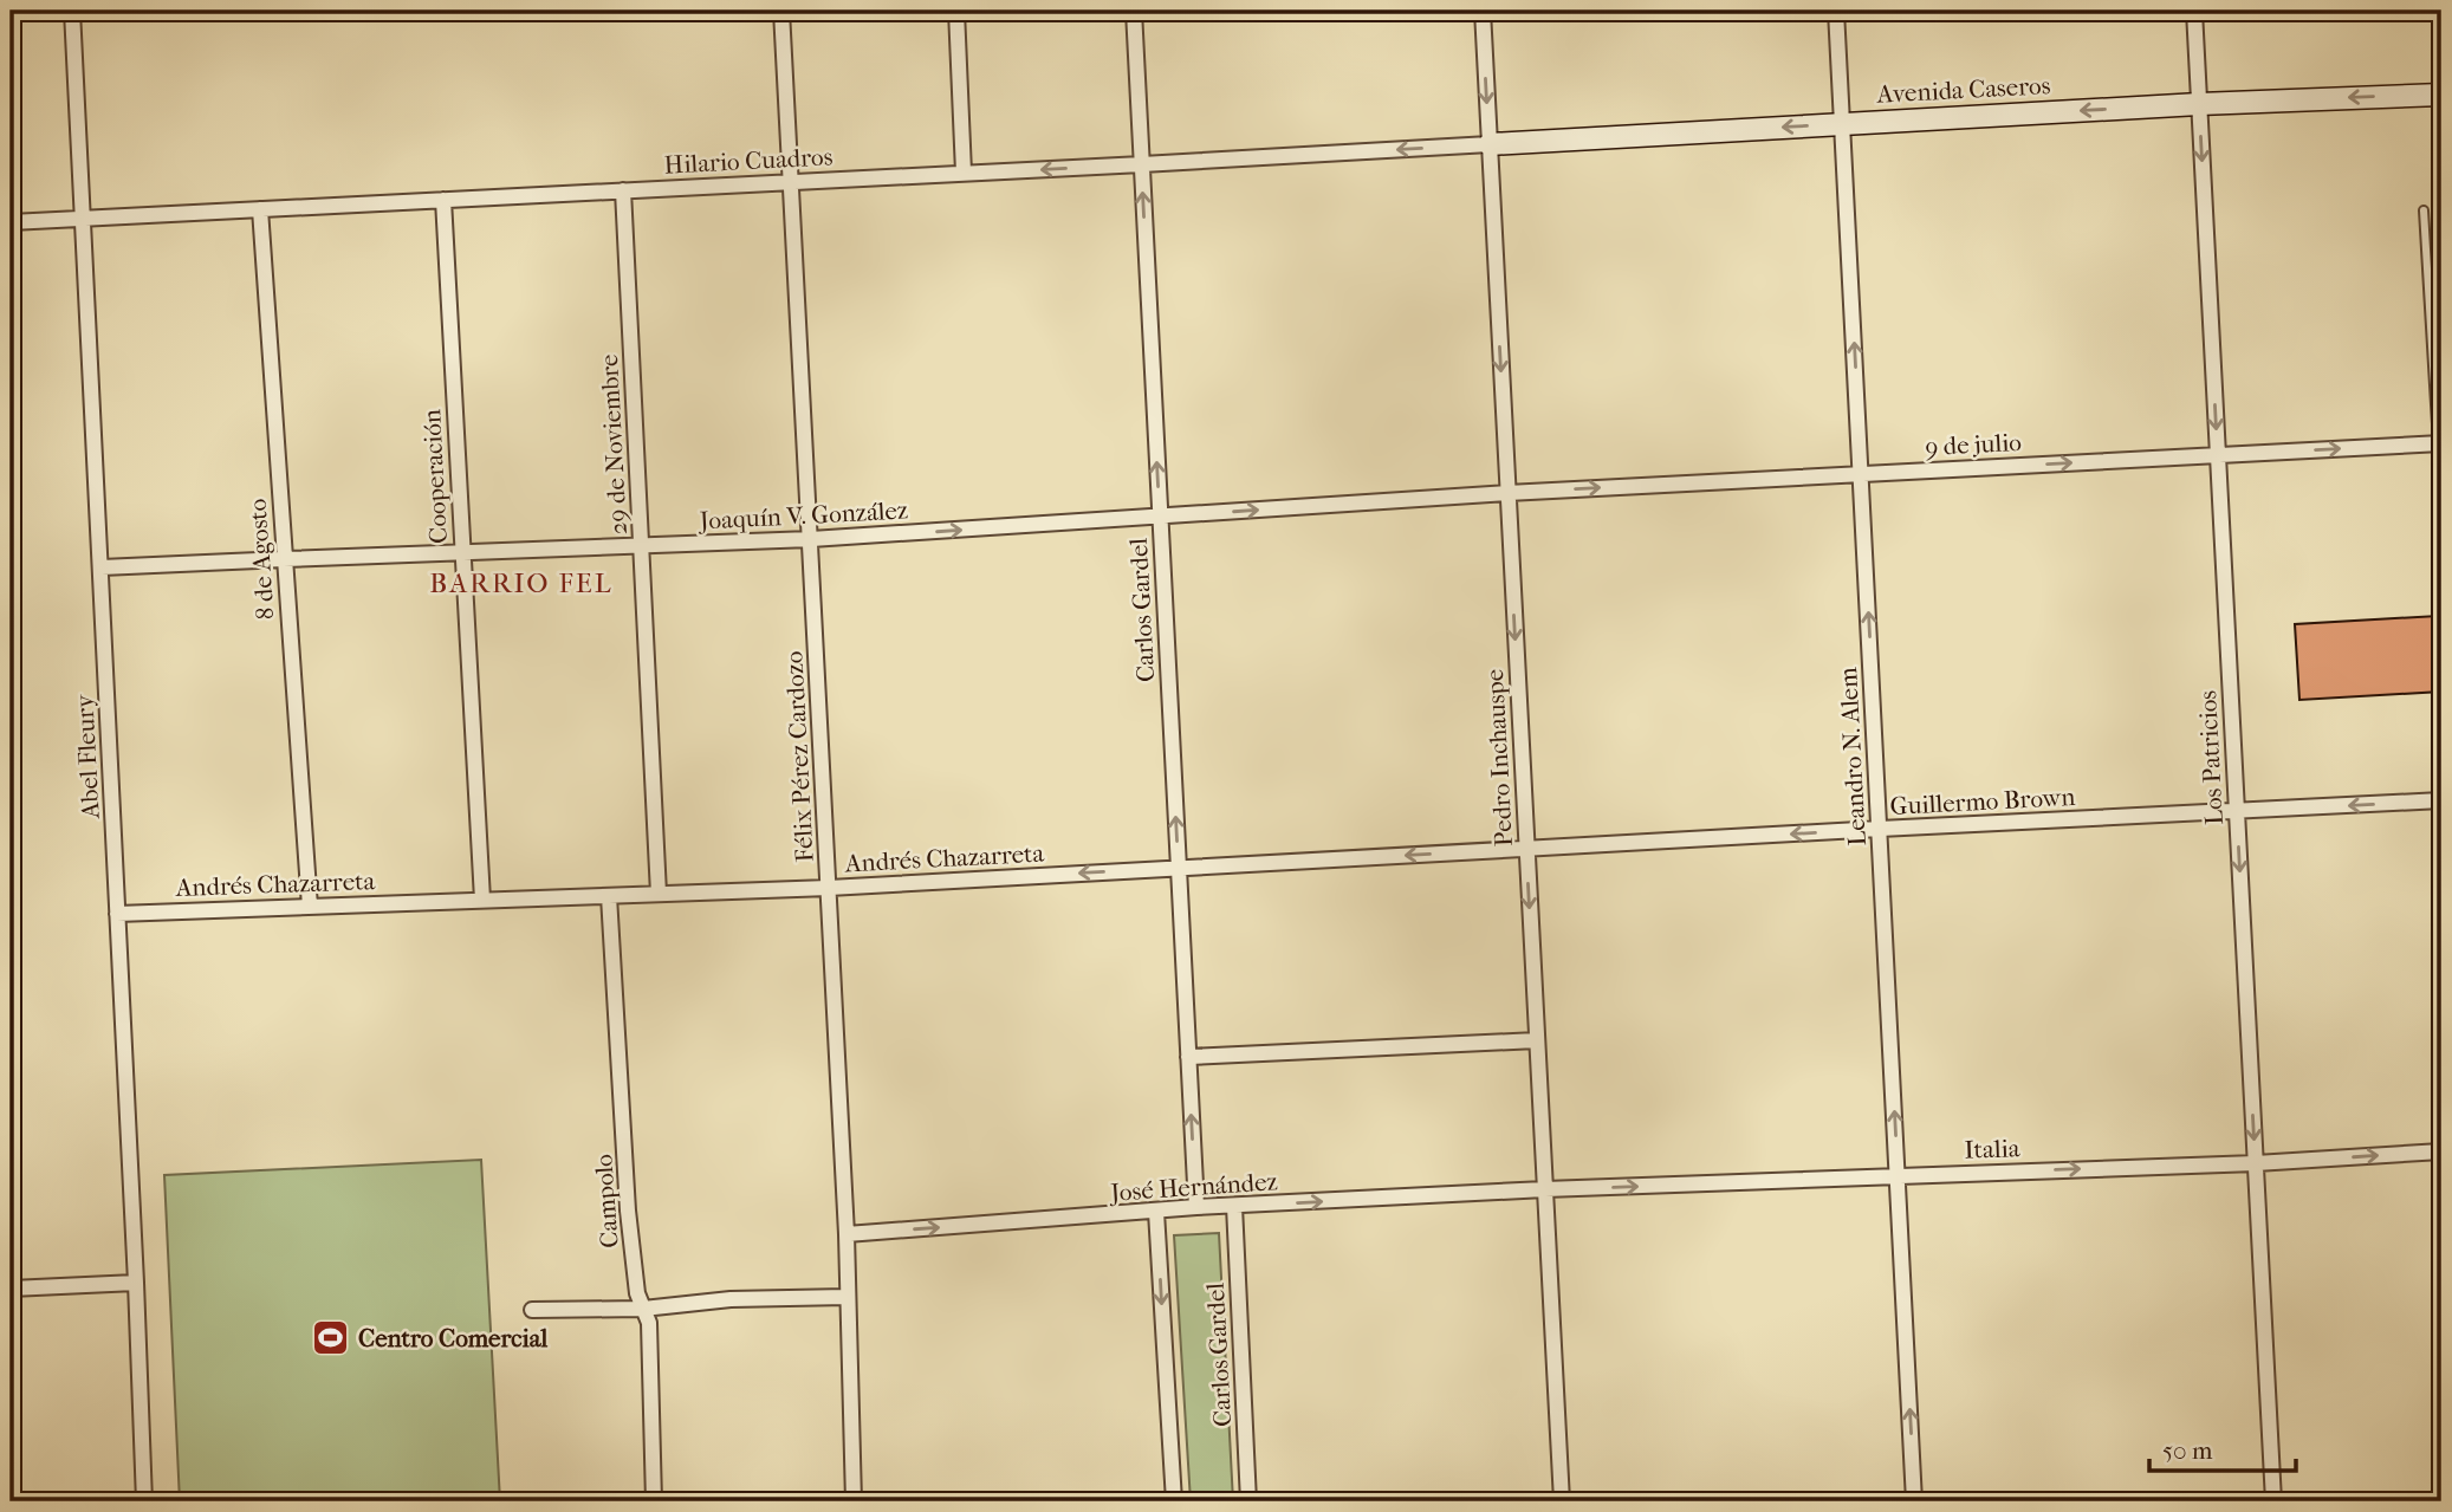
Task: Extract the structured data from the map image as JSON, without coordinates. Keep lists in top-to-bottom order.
{
  "streets": {
    "main road": ["Avenida Caseros"],
    "street": [
      "Hilario Cuadros",
      "29 de Noviembre",
      "9 de julio",
      "Cooperación",
      "Joaquín V. González",
      "8 de Agosto",
      "Carlos Gardel",
      "Abel Fleury",
      "Félix Pérez Cardozo",
      "Leandro N. Alem",
      "Pedro Inchauspe",
      "Los Patricios",
      "Guillermo Brown",
      "Andrés Chazarreta",
      "Italia",
      "José Hernández",
      "Campolo"
    ]
  },
  "crossings": [
    ["Avenida Caseros", "Hilario Cuadros"],
    ["Avenida Caseros", "Leandro N. Alem"],
    ["Avenida Caseros", "Pedro Inchauspe"],
    ["Avenida Caseros", "Los Patricios"],
    ["Hilario Cuadros", "29 de Noviembre"],
    ["Hilario Cuadros", "Cooperación"],
    ["Hilario Cuadros", "8 de Agosto"],
    ["Hilario Cuadros", "Carlos Gardel"],
    ["Hilario Cuadros", "Abel Fleury"],
    ["Hilario Cuadros", "Félix Pérez Cardozo"],
    ["Hilario Cuadros", "Pedro Inchauspe"],
    ["29 de Noviembre", "Joaquín V. González"],
    ["29 de Noviembre", "Andrés Chazarreta"],
    ["9 de julio", "Joaquín V. González"],
    ["9 de julio", "Leandro N. Alem"],
    ["9 de julio", "Pedro Inchauspe"],
    ["9 de julio", "Los Patricios"],
    ["Cooperación", "Joaquín V. González"],
    ["Cooperación", "Andrés Chazarreta"],
    ["Joaquín V. González", "8 de Agosto"],
    ["Joaquín V. González", "Carlos Gardel"],
    ["Joaquín V. González", "Abel Fleury"],
    ["Joaquín V. González", "Félix Pérez Cardozo"],
    ["Joaquín V. González", "Pedro Inchauspe"],
    ["8 de Agosto", "Andrés Chazarreta"],
    ["Carlos Gardel", "Andrés Chazarreta"],
    ["Carlos Gardel", "José Hernández"],
    ["Abel Fleury", "Andrés Chazarreta"],
    ["Félix Pérez Cardozo", "Andrés Chazarreta"],
    ["Félix Pérez Cardozo", "José Hernández"],
    ["Leandro N. Alem", "Guillermo Brown"],
    ["Leandro N. Alem", "Italia"],
    ["Pedro Inchauspe", "Guillermo Brown"],
    ["Pedro Inchauspe", "Andrés Chazarreta"],
    ["Pedro Inchauspe", "Italia"],
    ["Pedro Inchauspe", "José Hernández"],
    ["Los Patricios", "Guillermo Brown"],
    ["Los Patricios", "Italia"],
    ["Guillermo Brown", "Andrés Chazarreta"],
    ["Andrés Chazarreta", "Campolo"],
    ["Italia", "José Hernández"]
  ],
  "one_way": [
    "Avenida Caseros",
    "Hilario Cuadros",
    "9 de julio",
    "Joaquín V. González",
    "Carlos Gardel",
    "Leandro N. Alem",
    "Pedro Inchauspe",
    "Los Patricios",
    "Guillermo Brown",
    "Andrés Chazarreta",
    "Italia",
    "José Hernández"
  ],
  "districts": ["BARRIO FEL"],
  "places": {
    "sports": ["Centro Comercial"]
  },
  "scale_bar": "50 m"
}
